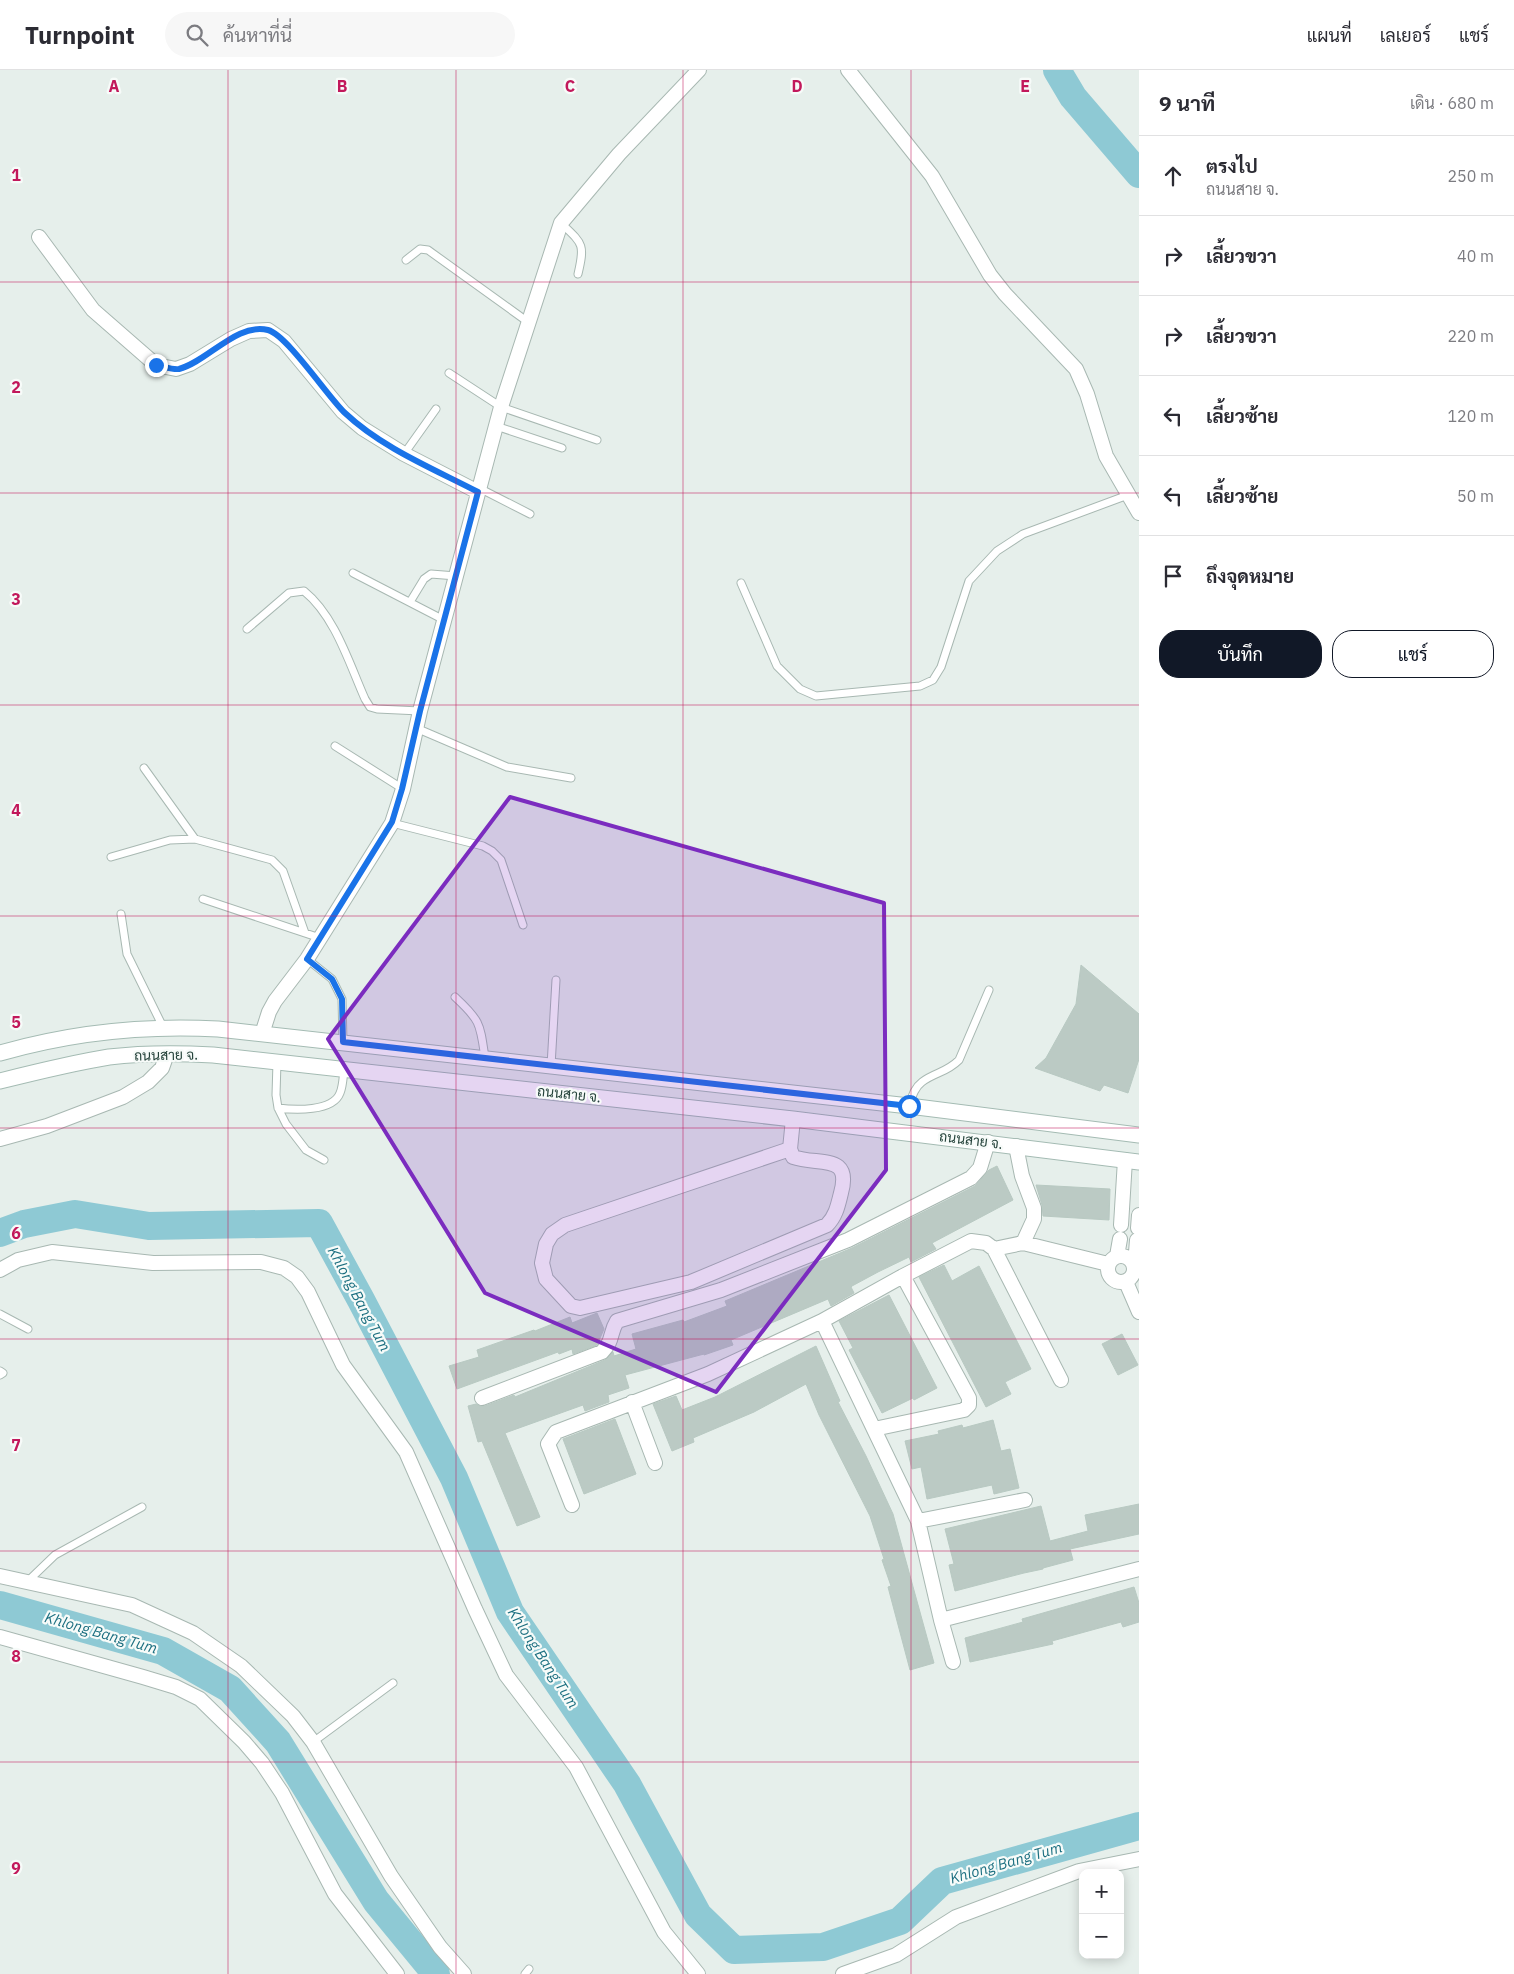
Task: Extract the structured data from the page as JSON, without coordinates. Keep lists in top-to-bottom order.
{
  "streets": {
    "main road": ["ถนนสาย จ."]
  },
  "water": ["Khlong Bang Tum"],
  "page": {
    "header": "Turnpoint",
    "search": "ค้นหาที่นี่",
    "nav": ["แผนที่", "เลเยอร์", "แชร์"],
    "heading": ["9 นาที", "เดิน · 680 m"],
    "list": [
      ["ตรงไป", "ถนนสาย จ.", "250 m"],
      ["เลี้ยวขวา", "40 m"],
      ["เลี้ยวขวา", "220 m"],
      ["เลี้ยวซ้าย", "120 m"],
      ["เลี้ยวซ้าย", "50 m"],
      "ถึงจุดหมาย"
    ],
    "buttons": ["บันทึก", "แชร์"],
    "map_buttons": ["+", "−"]
  },
  "grid": {
    "columns": [
      "A",
      "B",
      "C",
      "D",
      "E"
    ],
    "rows": [
      "1",
      "2",
      "3",
      "4",
      "5",
      "6",
      "7",
      "8",
      "9"
    ]
  }
}
